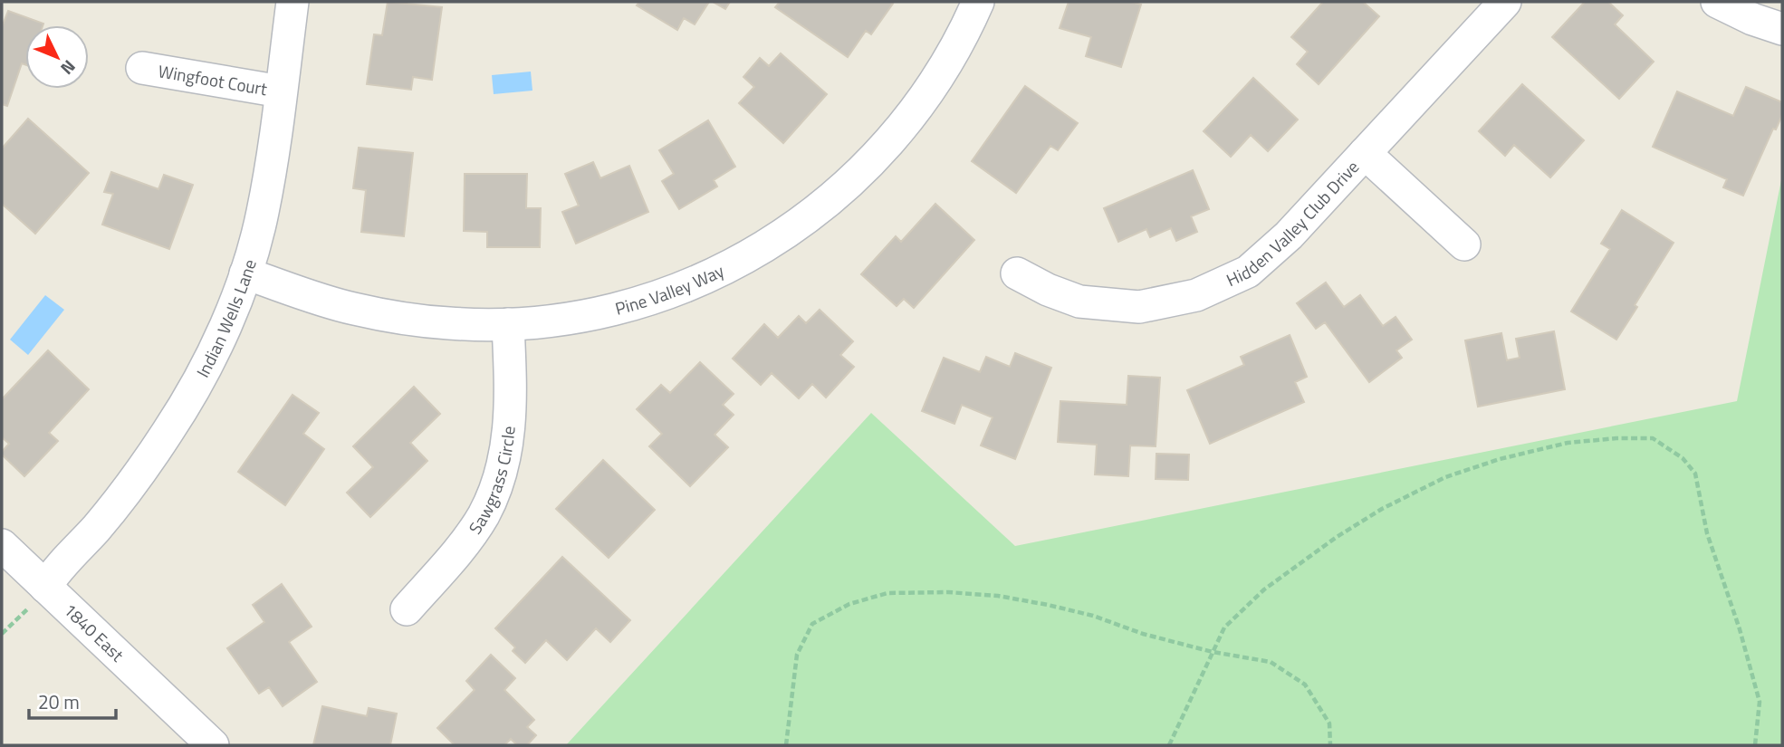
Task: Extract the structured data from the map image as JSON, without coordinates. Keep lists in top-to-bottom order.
{
  "streets": {
    "street": [
      "Wingfoot Court",
      "Hidden Valley Club Drive",
      "Pine Valley Way",
      "Indian Wells Lane",
      "Sawgrass Circle",
      "1840 East"
    ]
  },
  "crossings": [
    ["Wingfoot Court", "Indian Wells Lane"],
    ["Pine Valley Way", "Indian Wells Lane"],
    ["Pine Valley Way", "Sawgrass Circle"],
    ["Indian Wells Lane", "1840 East"]
  ],
  "scale_bar": "20 m",
  "north": "bottom right"
}
